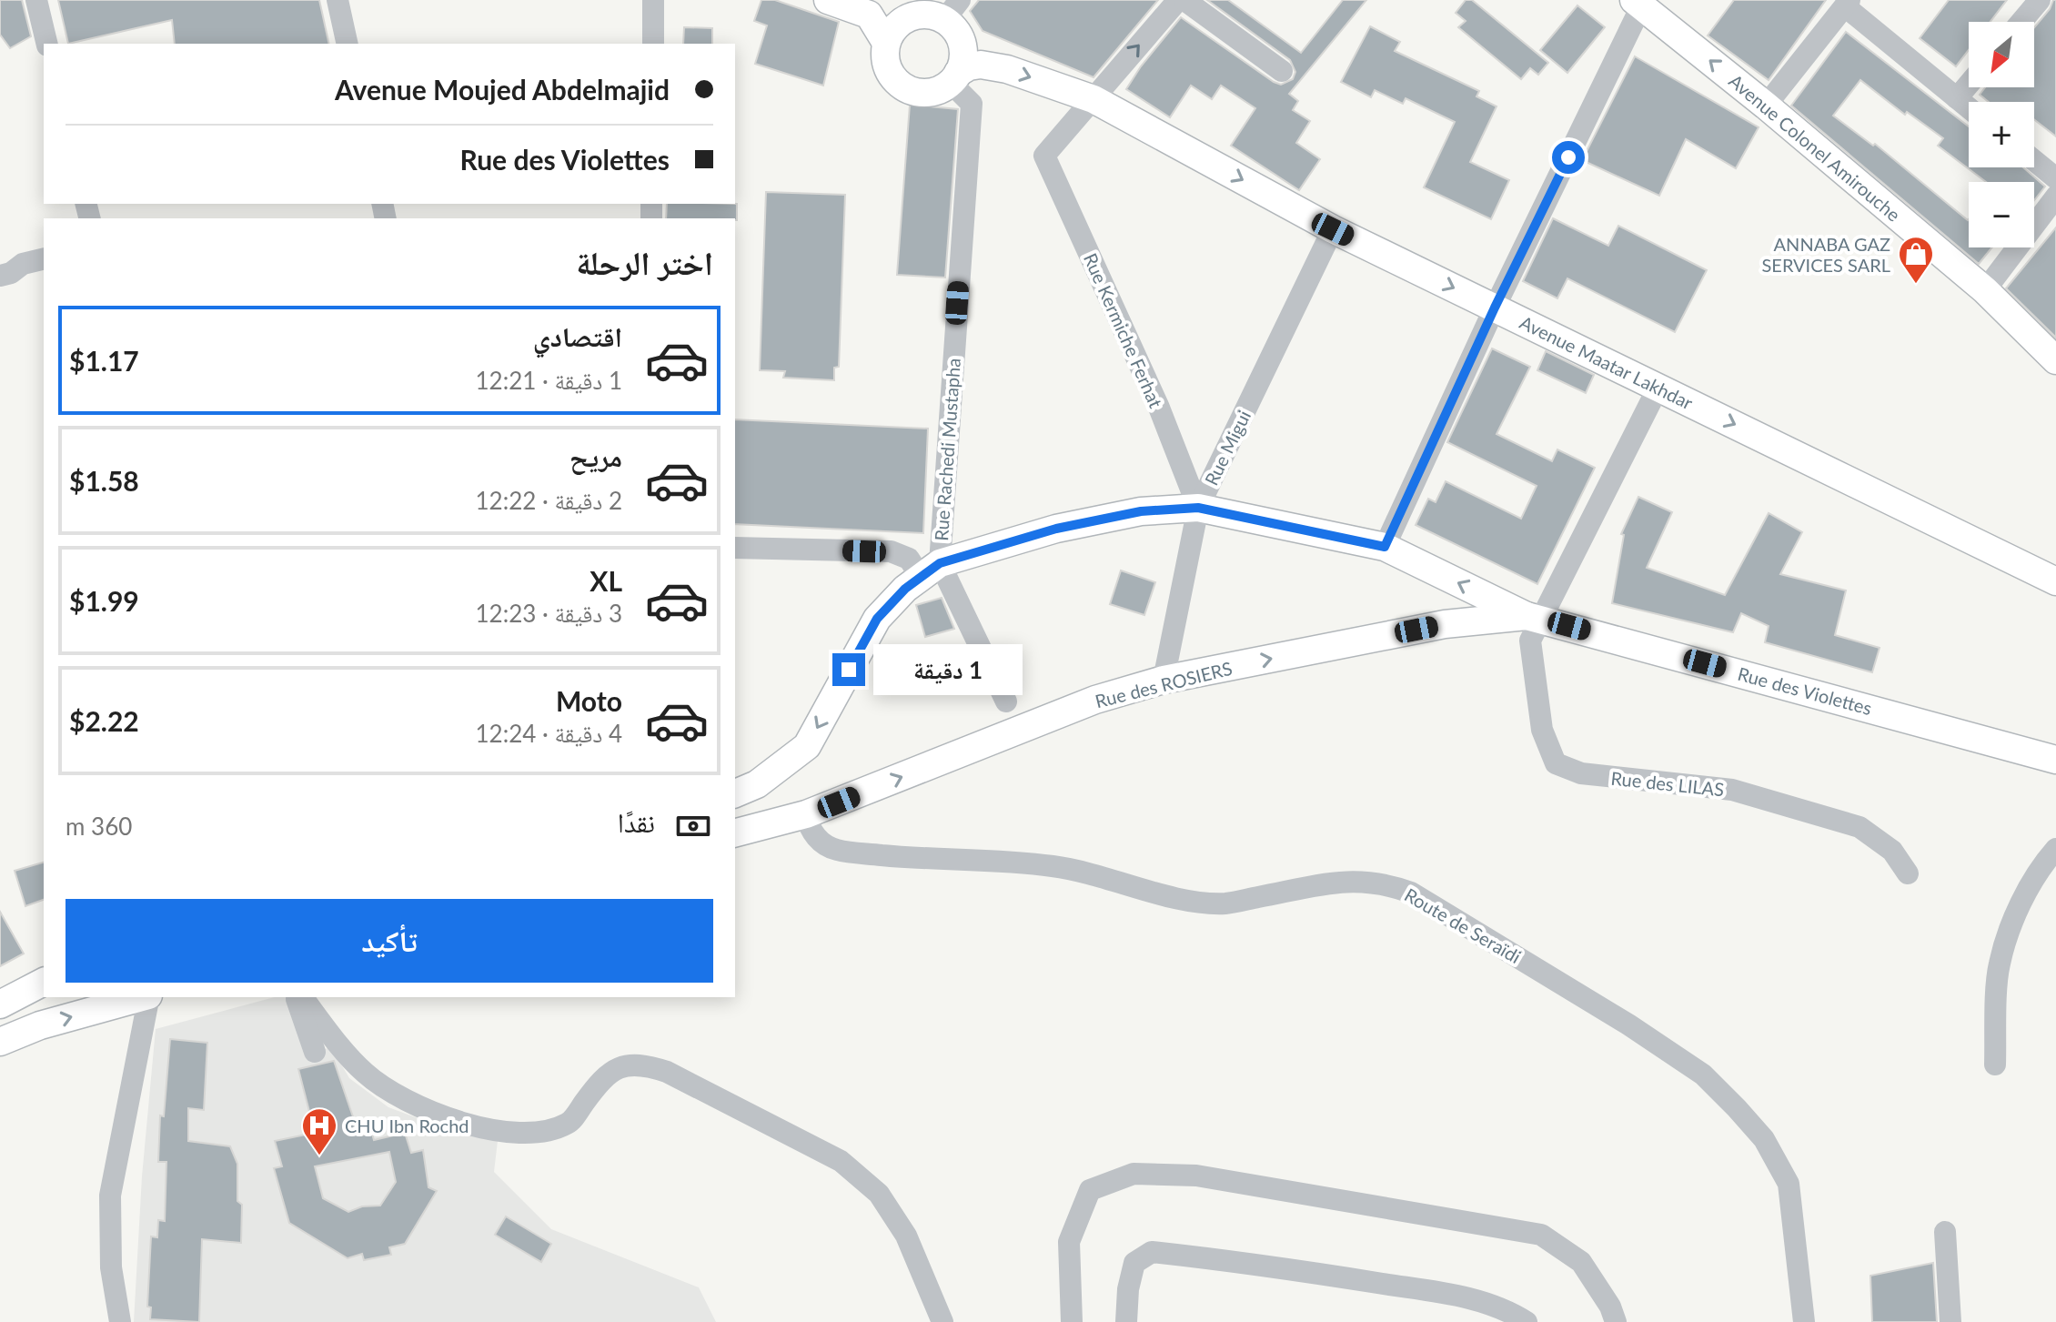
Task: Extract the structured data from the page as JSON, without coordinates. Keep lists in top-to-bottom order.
{
  "streets": {
    "main road": [
      "Avenue Colonel Amirouche",
      "Avenue Maatar Lakhdar",
      "Rue des ROSIERS",
      "Rue des Violettes"
    ],
    "street": [
      "Rue Kermiche Ferhat",
      "Rue Migui",
      "Rue Rachedi Mustapha",
      "Rue des LILAS",
      "Route de Seraïdi"
    ]
  },
  "crossings": [
    ["Rue Kermiche Ferhat", "Avenue Maatar Lakhdar"],
    ["Rue Kermiche Ferhat", "Rue Migui"],
    ["Rue Kermiche Ferhat", "Rue des Violettes"],
    ["Avenue Maatar Lakhdar", "Rue Migui"],
    ["Avenue Maatar Lakhdar", "Rue Rachedi Mustapha"],
    ["Avenue Maatar Lakhdar", "Rue des LILAS"],
    ["Rue Migui", "Rue des ROSIERS"],
    ["Rue Migui", "Rue des Violettes"],
    ["Rue Rachedi Mustapha", "Rue des Violettes"],
    ["Rue des ROSIERS", "Rue des Violettes"],
    ["Rue des ROSIERS", "Rue des LILAS"],
    ["Rue des ROSIERS", "Route de Seraïdi"],
    ["Rue des Violettes", "Rue des LILAS"]
  ],
  "one_way": ["Avenue Maatar Lakhdar", "Rue des ROSIERS"],
  "places": {
    "shop": ["ANNABA GAZ SERVICES SARL"],
    "hospital": ["CHU Ibn Rochd"]
  },
  "north": "bottom left",
  "page": {
    "map_buttons": ["+", "−"],
    "banner": ["Avenue Moujed Abdelmajid", "Rue des Violettes"],
    "heading": "اختر الرحلة",
    "list": [
      {
        "name": "اقتصادي",
        "note": "1 دقيقة · 12:21",
        "value": "$1.17"
      },
      {
        "name": "مريح",
        "note": "2 دقيقة · 12:22",
        "value": "$1.58"
      },
      {
        "name": "XL",
        "note": "3 دقيقة · 12:23",
        "value": "$1.99"
      },
      {
        "name": "Moto",
        "note": "4 دقيقة · 12:24",
        "value": "$2.22"
      }
    ],
    "bubble": "1 دقيقة",
    "pay": ["نقدًا", "360 m"],
    "buttons": "تأكيد"
  }
}
